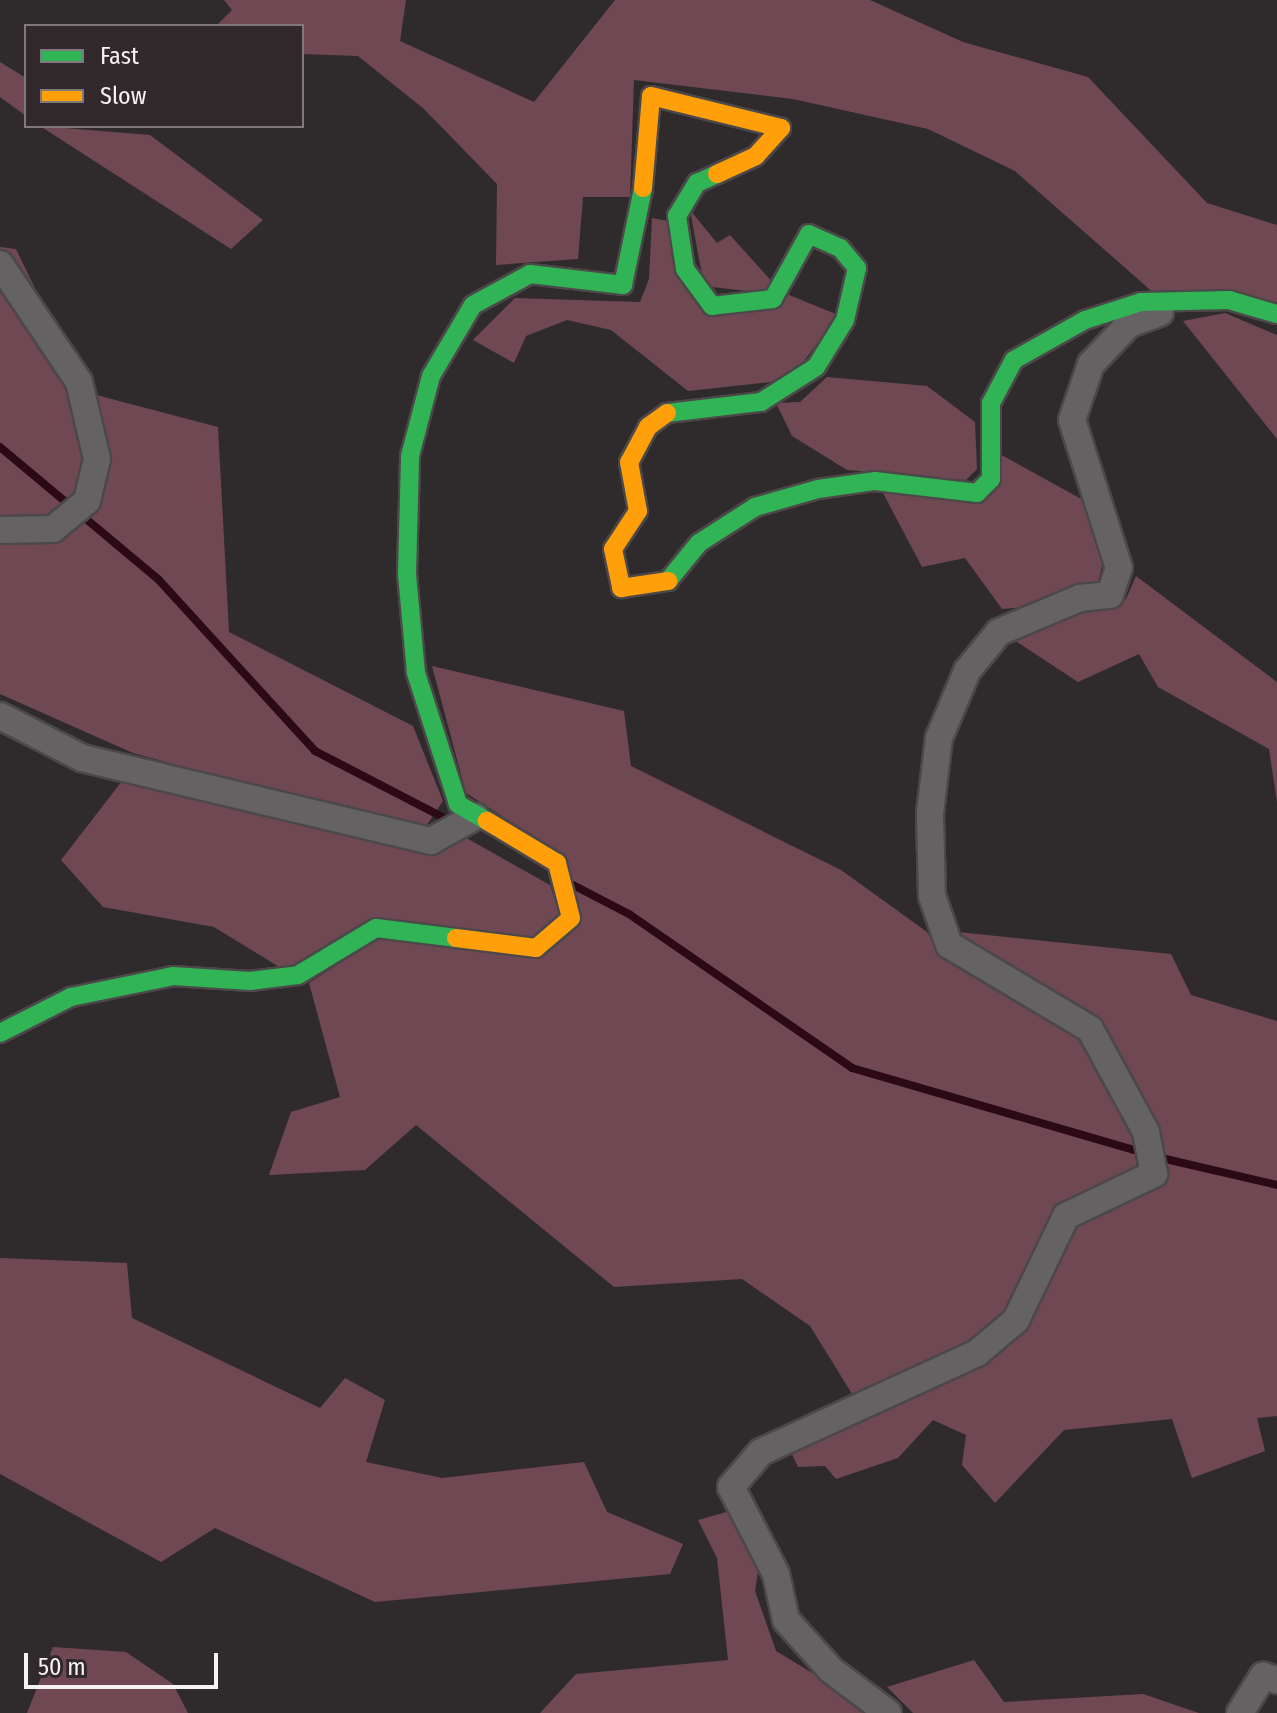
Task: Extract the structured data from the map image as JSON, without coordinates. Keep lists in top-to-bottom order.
{
  "legend": ["Fast", "Slow"],
  "scale_bar": "50 m"
}
